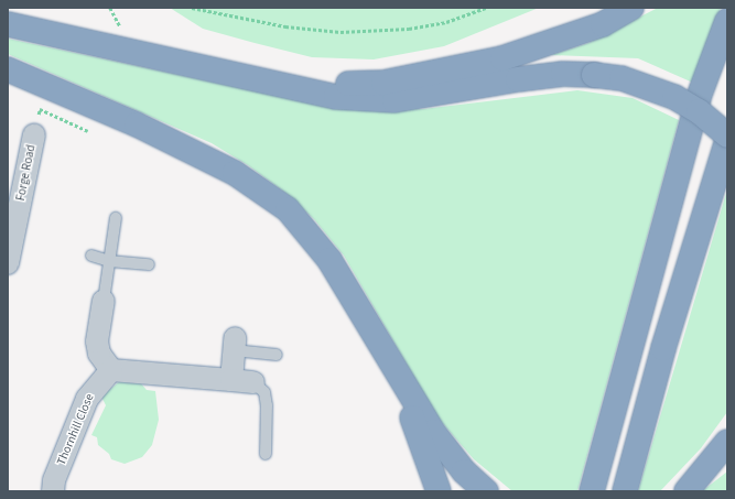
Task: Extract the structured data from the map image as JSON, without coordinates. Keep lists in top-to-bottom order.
{
  "streets": {
    "street": ["Forge Road", "Thornhill Close"]
  }
}
